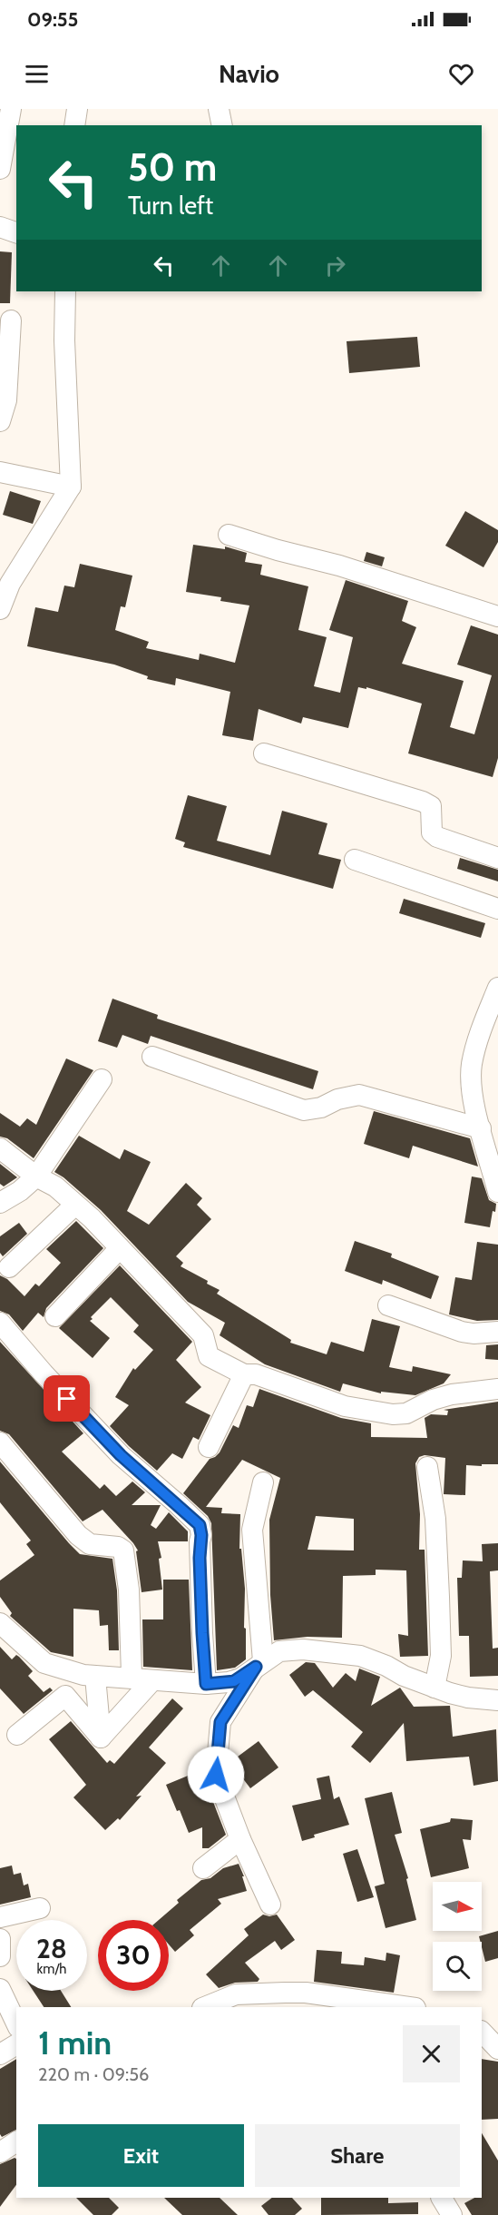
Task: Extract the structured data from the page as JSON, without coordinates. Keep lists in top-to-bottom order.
{
  "north": "right",
  "page": {
    "status": "09:55",
    "header": "Navio",
    "turn": ["50 m", "Turn left"],
    "speed": "28 km/h",
    "limit": "30",
    "heading": ["1 min", "220 m · 09:56"],
    "buttons": ["Exit", "Share"]
  }
}
